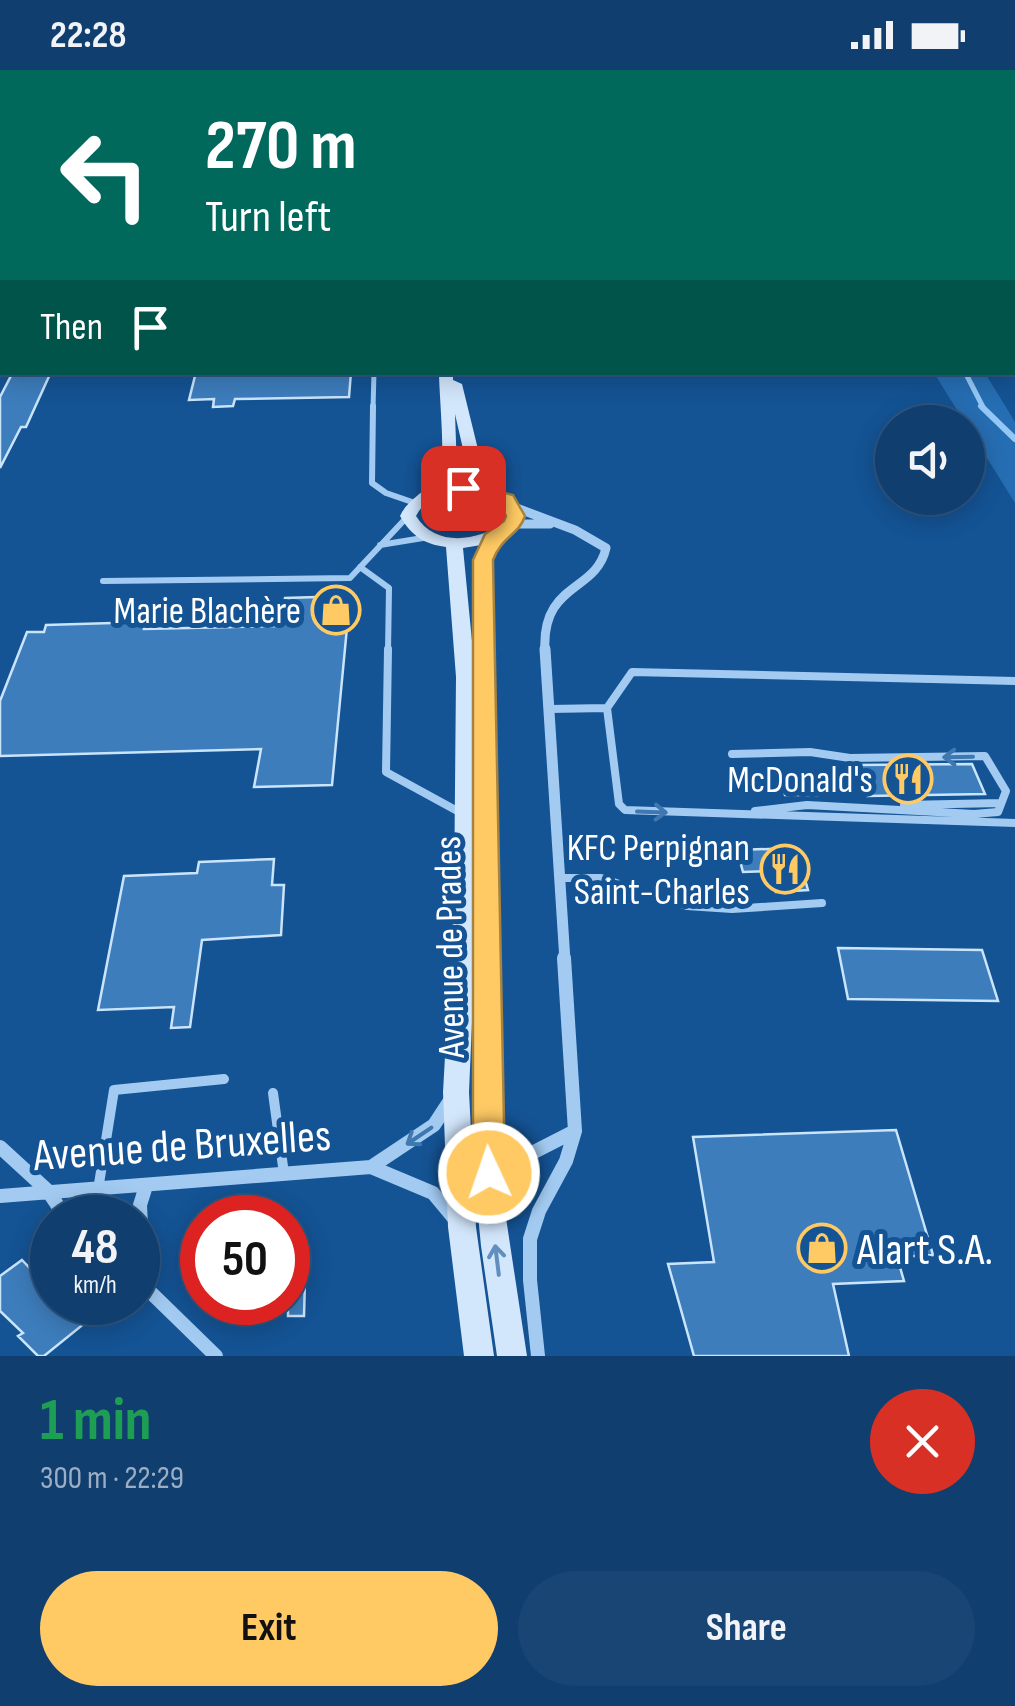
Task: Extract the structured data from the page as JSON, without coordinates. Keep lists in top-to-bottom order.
{
  "streets": {
    "main road": ["Avenue de Prades"],
    "street": ["Avenue de Bruxelles"]
  },
  "crossings": [
    ["Avenue de Prades", "Avenue de Bruxelles"]
  ],
  "places": {
    "shop": ["Marie Blachère", "Alart S.A."],
    "restaurant": ["McDonald's", "KFC Perpignan Saint-Charles"]
  },
  "page": {
    "status": "22:28",
    "turn": ["270 m", "Turn left"],
    "then": "Then",
    "speed": "48 km/h",
    "limit": "50",
    "heading": ["1 min", "300 m · 22:29"],
    "buttons": ["Exit", "Share"]
  }
}
